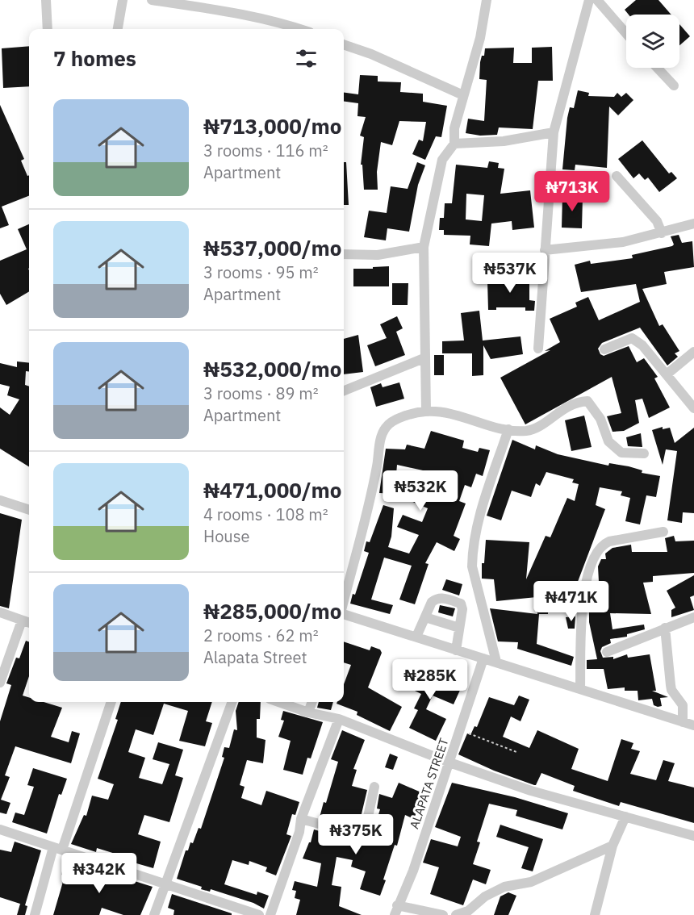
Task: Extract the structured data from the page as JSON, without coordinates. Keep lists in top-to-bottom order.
{
  "streets": {
    "street": ["ALAPATA STREET"]
  },
  "page": {
    "heading": "7 homes",
    "list": [
      {
        "name": "₦713,000/mo",
        "note": "3 rooms · 116 m² · Apartment"
      },
      {
        "name": "₦537,000/mo",
        "note": "3 rooms · 95 m² · Apartment"
      },
      {
        "name": "₦532,000/mo",
        "note": "3 rooms · 89 m² · Apartment"
      },
      {
        "name": "₦471,000/mo",
        "note": "4 rooms · 108 m² · House"
      },
      {
        "name": "₦285,000/mo",
        "note": "2 rooms · 62 m² · Alapata Street"
      }
    ],
    "price": [
      "₦713K",
      "₦537K",
      "₦532K",
      "₦471K",
      "₦285K",
      "₦375K",
      "₦342K"
    ]
  }
}
